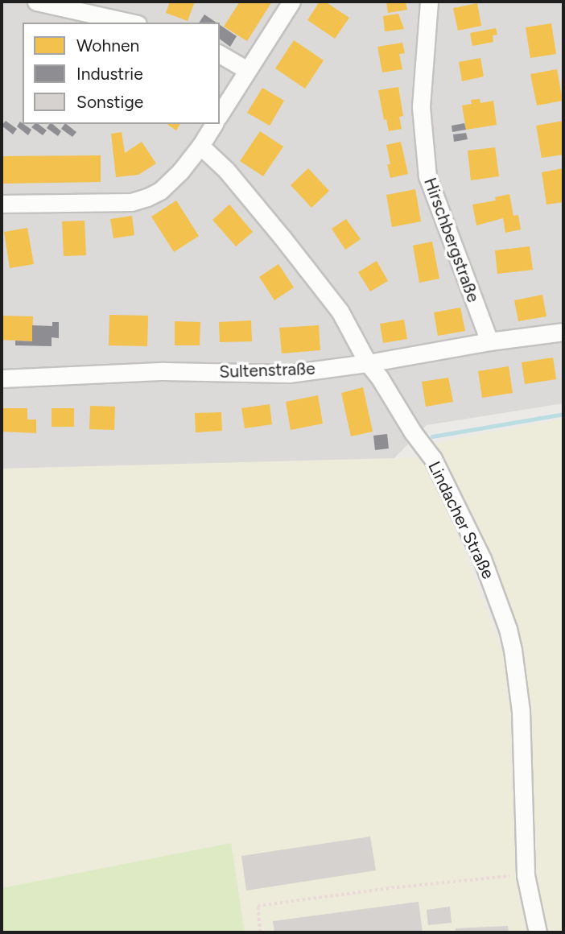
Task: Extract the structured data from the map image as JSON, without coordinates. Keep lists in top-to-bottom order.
{
  "streets": {
    "street": ["Hirschbergstraße", "Sultenstraße", "Lindacher Straße"]
  },
  "crossings": [
    ["Hirschbergstraße", "Sultenstraße"],
    ["Sultenstraße", "Lindacher Straße"]
  ],
  "legend": ["Wohnen", "Industrie", "Sonstige"]
}
